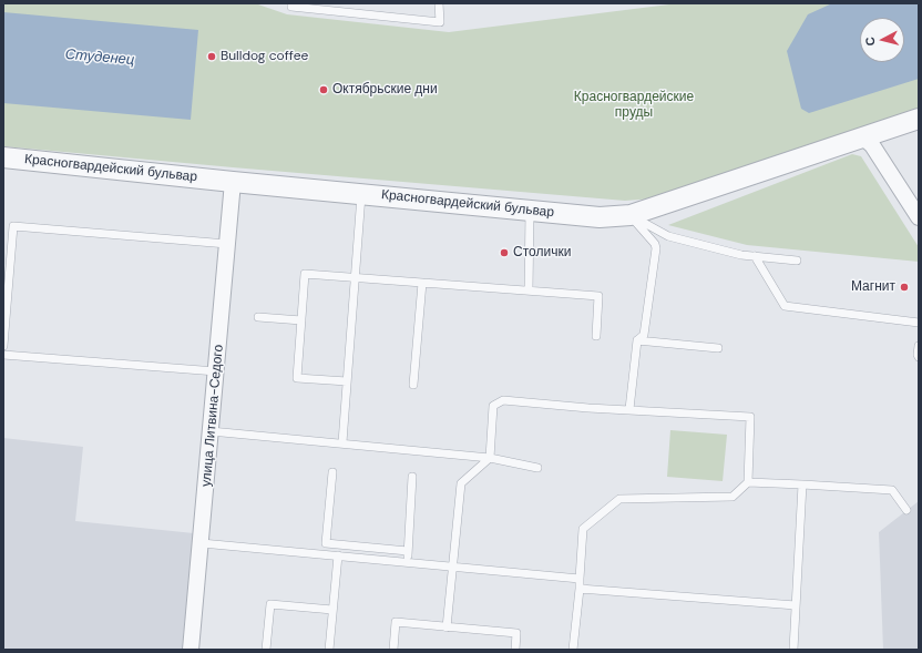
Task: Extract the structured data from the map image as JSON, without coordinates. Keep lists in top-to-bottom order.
{
  "streets": {
    "street": ["Красногвардейский бульвар", "улица Литвина-Седого"]
  },
  "crossings": [
    ["Красногвардейский бульвар", "улица Литвина-Седого"]
  ],
  "water": ["Студенец"],
  "parks": ["Красногвардейские пруды"],
  "places": [
    "Bulldog coffee",
    "Октябрьские дни",
    "Столички",
    "Магнит"
  ],
  "north": "left"
}
